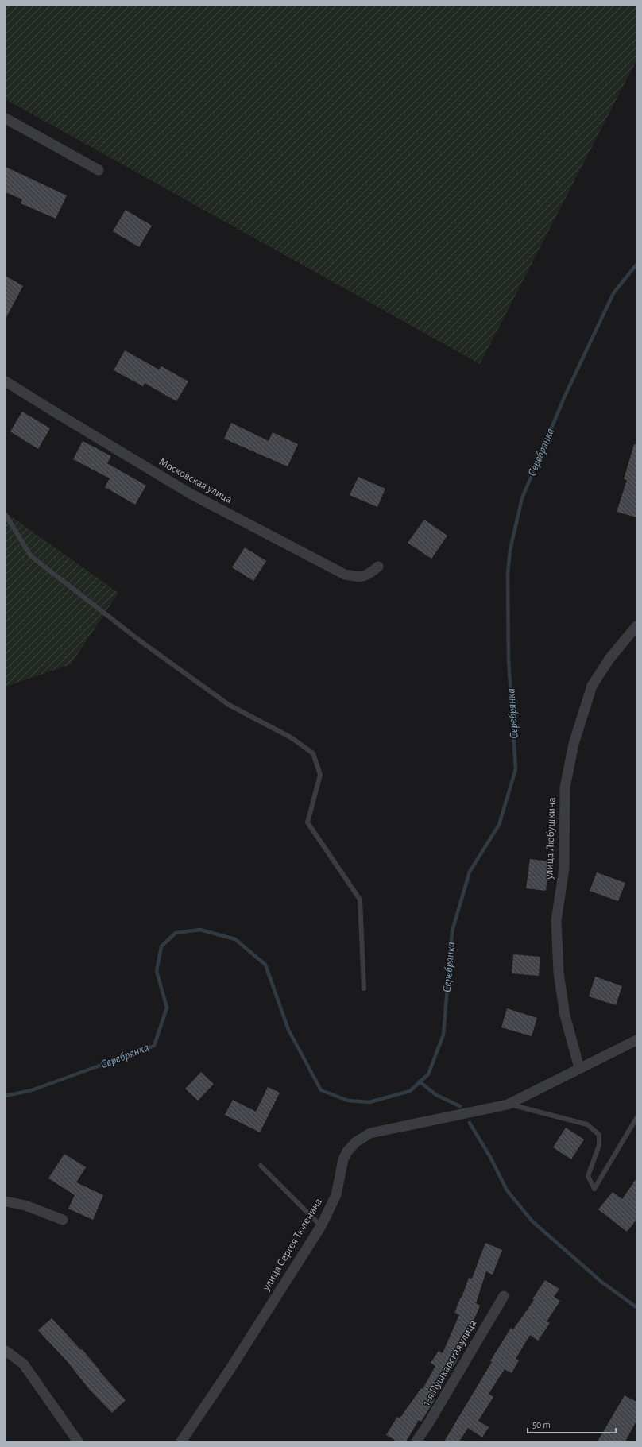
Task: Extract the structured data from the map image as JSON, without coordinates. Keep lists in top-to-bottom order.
{
  "streets": {
    "street": [
      "Московская улица",
      "улица Любушкина",
      "улица Сергея Тюленина",
      "1-я Пушкарская улица"
    ]
  },
  "crossings": [
    ["улица Любушкина", "улица Сергея Тюленина"]
  ],
  "water": ["Серебрянка"],
  "scale_bar": "50 m"
}
